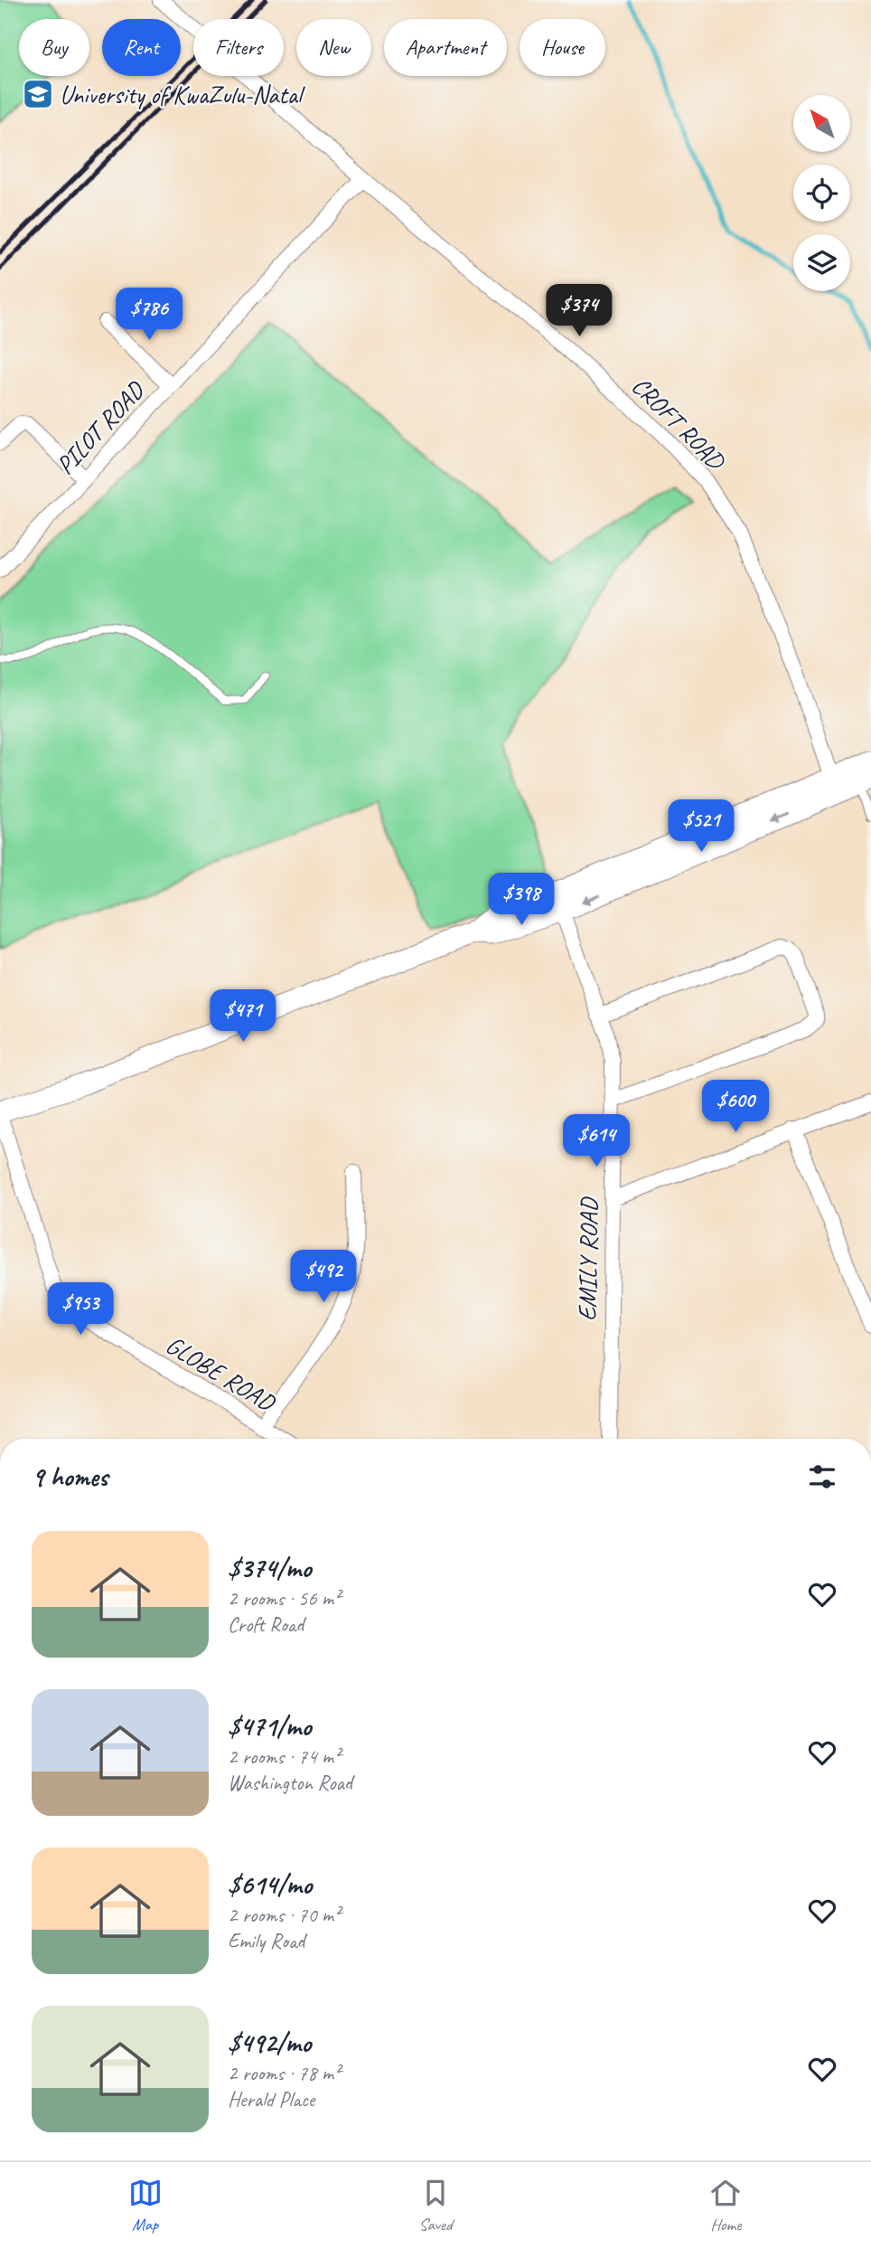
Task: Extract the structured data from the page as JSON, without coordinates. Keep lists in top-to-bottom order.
{
  "streets": {
    "street": [
      "CROFT ROAD",
      "PILOT ROAD",
      "EMILY ROAD",
      "GLOBE ROAD"
    ]
  },
  "crossings": [
    ["CROFT ROAD", "PILOT ROAD"]
  ],
  "places": {
    "school or university": ["University of KwaZulu-Natal"]
  },
  "north": "top left",
  "page": {
    "chip": [
      "Buy",
      "Rent",
      "Filters",
      "New",
      "Apartment",
      "House"
    ],
    "price": [
      "$374",
      "$786",
      "$521",
      "$398",
      "$471",
      "$600",
      "$614",
      "$492",
      "$953"
    ],
    "heading": "9 homes",
    "list": [
      {
        "name": "$374/mo",
        "note": "2 rooms · 56 m² · Croft Road"
      },
      {
        "name": "$471/mo",
        "note": "2 rooms · 74 m² · Washington Road"
      },
      {
        "name": "$614/mo",
        "note": "2 rooms · 70 m² · Emily Road"
      },
      {
        "name": "$492/mo",
        "note": "2 rooms · 78 m² · Herald Place"
      }
    ],
    "tabs": ["Map", "Saved", "Home"]
  }
}
